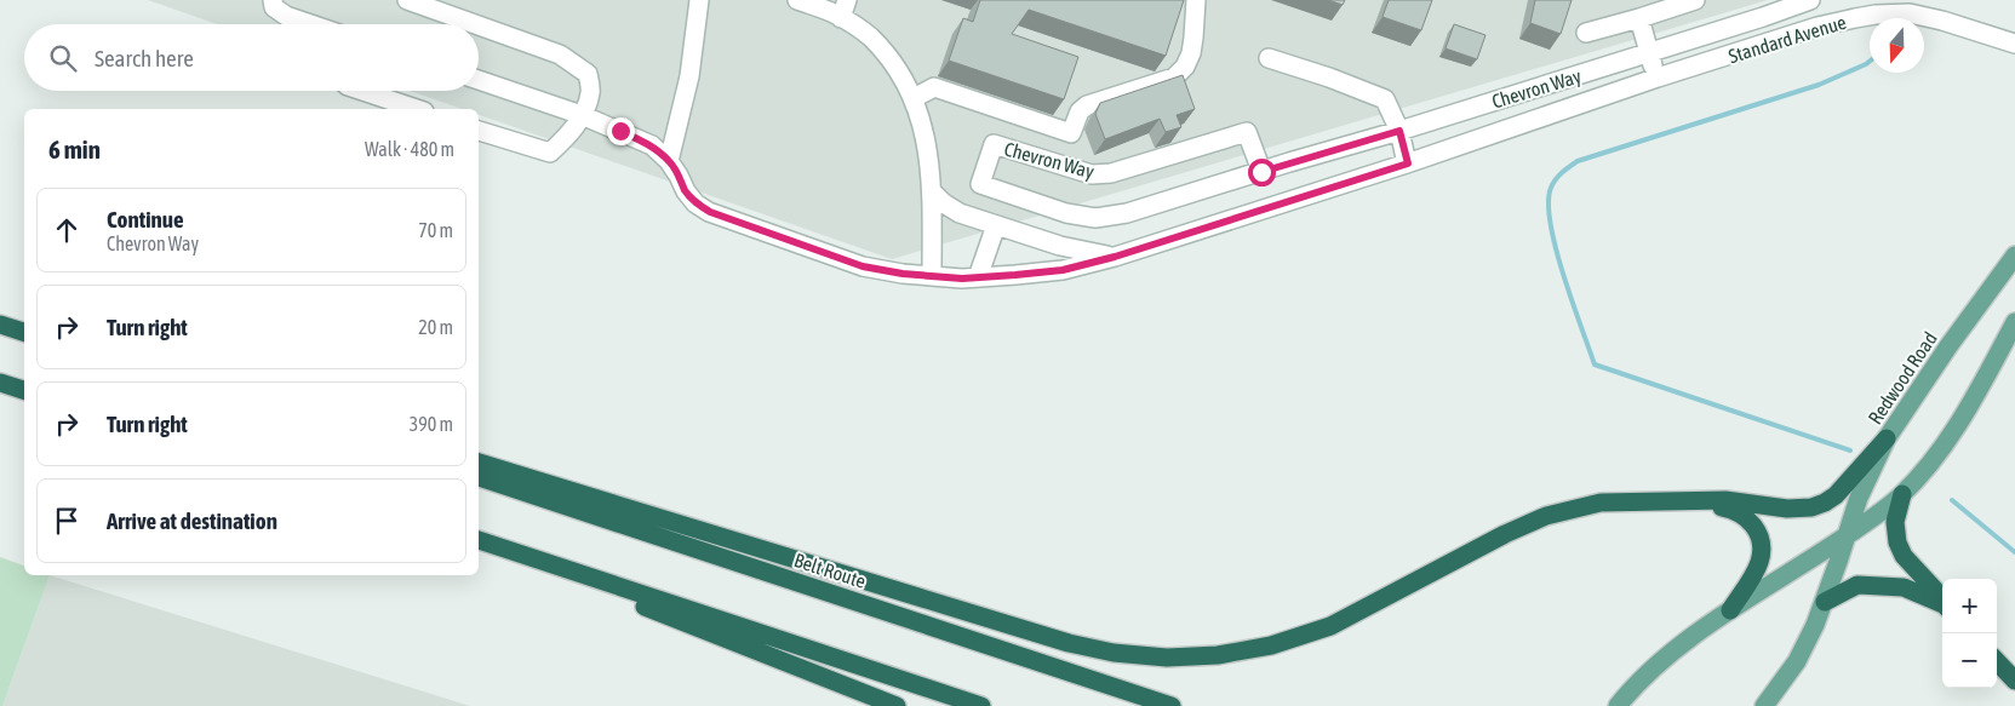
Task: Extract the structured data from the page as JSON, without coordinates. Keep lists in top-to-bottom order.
{
  "streets": {
    "highway": ["Belt Route"],
    "main road": ["Redwood Road"],
    "lane": ["Standard Avenue", "Chevron Way"]
  },
  "north": "bottom",
  "page": {
    "search": "Search here",
    "heading": ["6 min", "Walk · 480 m"],
    "list": [
      ["Continue", "Chevron Way", "70 m"],
      ["Turn right", "20 m"],
      ["Turn right", "390 m"],
      "Arrive at destination"
    ],
    "map_buttons": ["+", "−"]
  }
}
